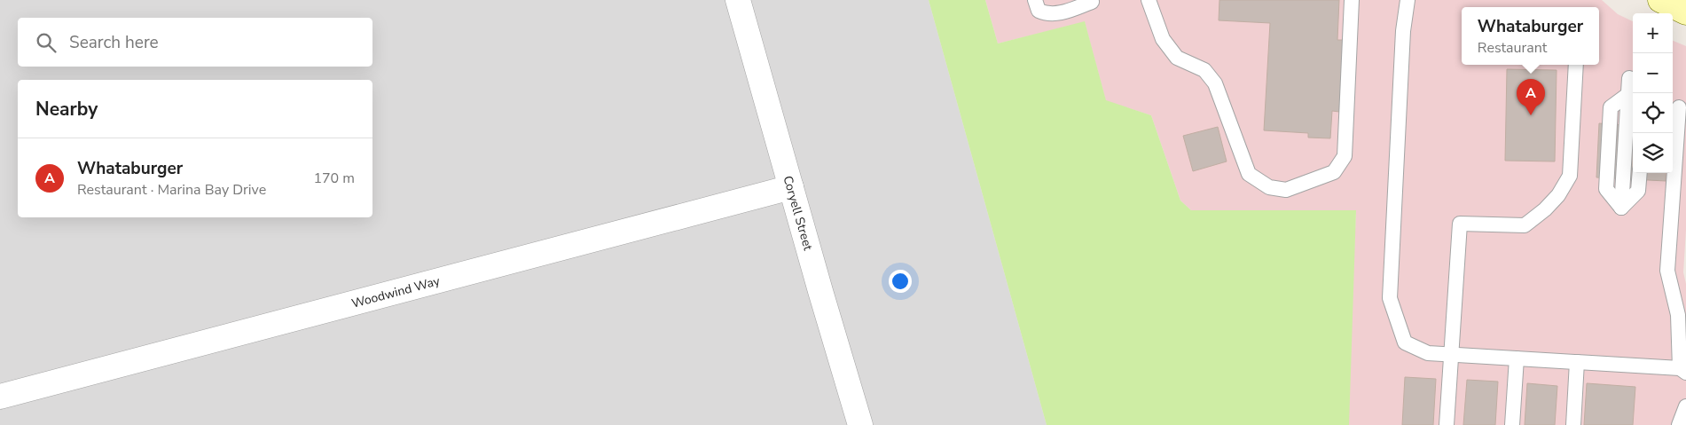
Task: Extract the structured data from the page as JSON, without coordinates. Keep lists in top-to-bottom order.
{
  "streets": {
    "street": ["Coryell Street", "Woodwind Way"]
  },
  "crossings": [
    ["Coryell Street", "Woodwind Way"]
  ],
  "page": {
    "popup": ["Whataburger", "Restaurant"],
    "map_buttons": ["+", "−"],
    "search": "Search here",
    "pins": "A",
    "heading": "Nearby",
    "list": [
      {
        "mark": "A",
        "name": "Whataburger",
        "note": "Restaurant · Marina Bay Drive",
        "value": "170 m"
      }
    ]
  }
}
